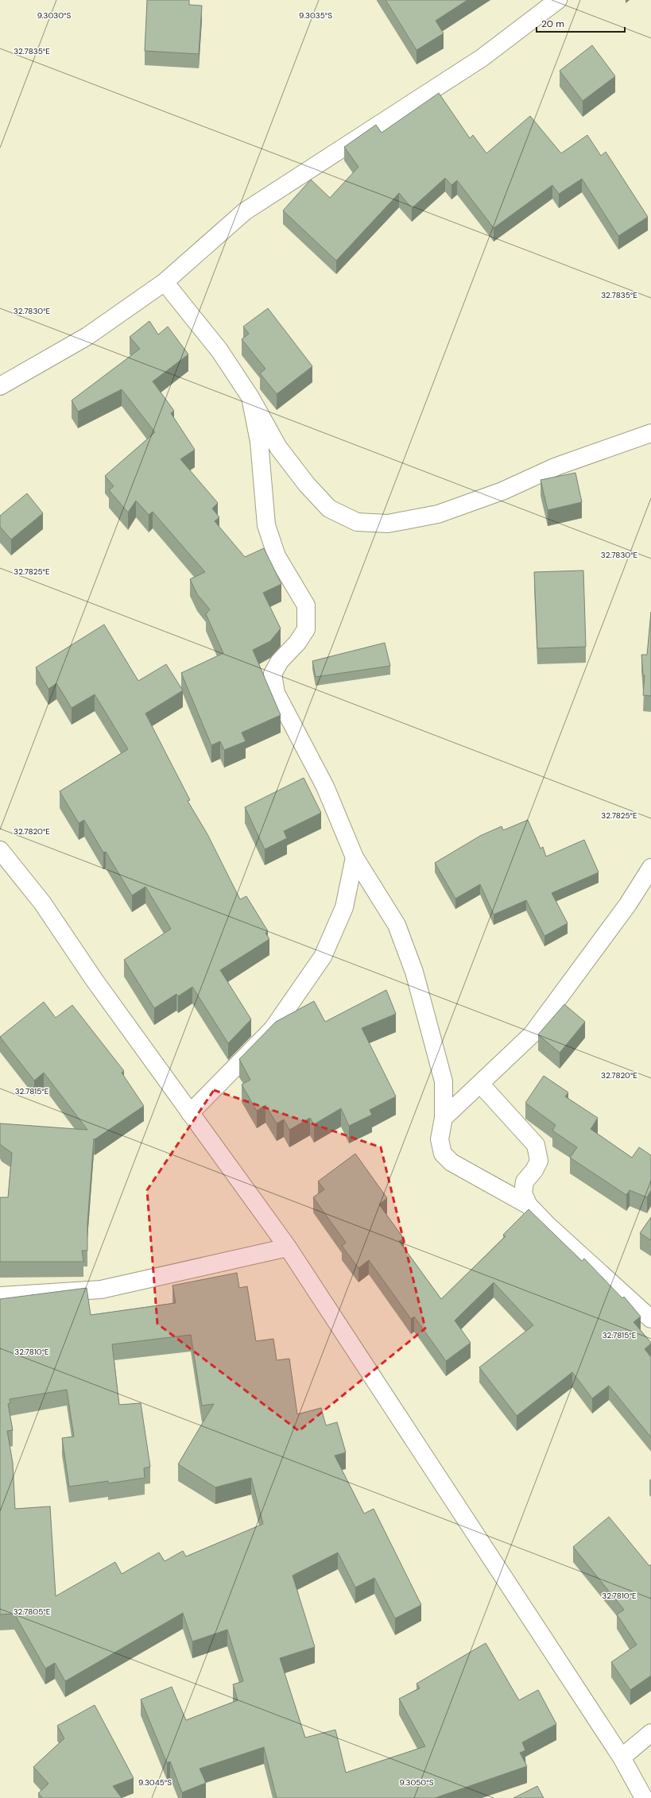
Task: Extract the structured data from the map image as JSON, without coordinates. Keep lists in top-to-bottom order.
{
  "scale_bar": "20 m",
  "coordinates": [
    "9.3030°S",
    "9.3035°S",
    "32.7835°E",
    "32.7830°E",
    "32.7825°E",
    "32.7820°E",
    "32.7815°E",
    "32.7810°E",
    "32.7805°E",
    "9.3045°S",
    "9.3050°S"
  ]
}
